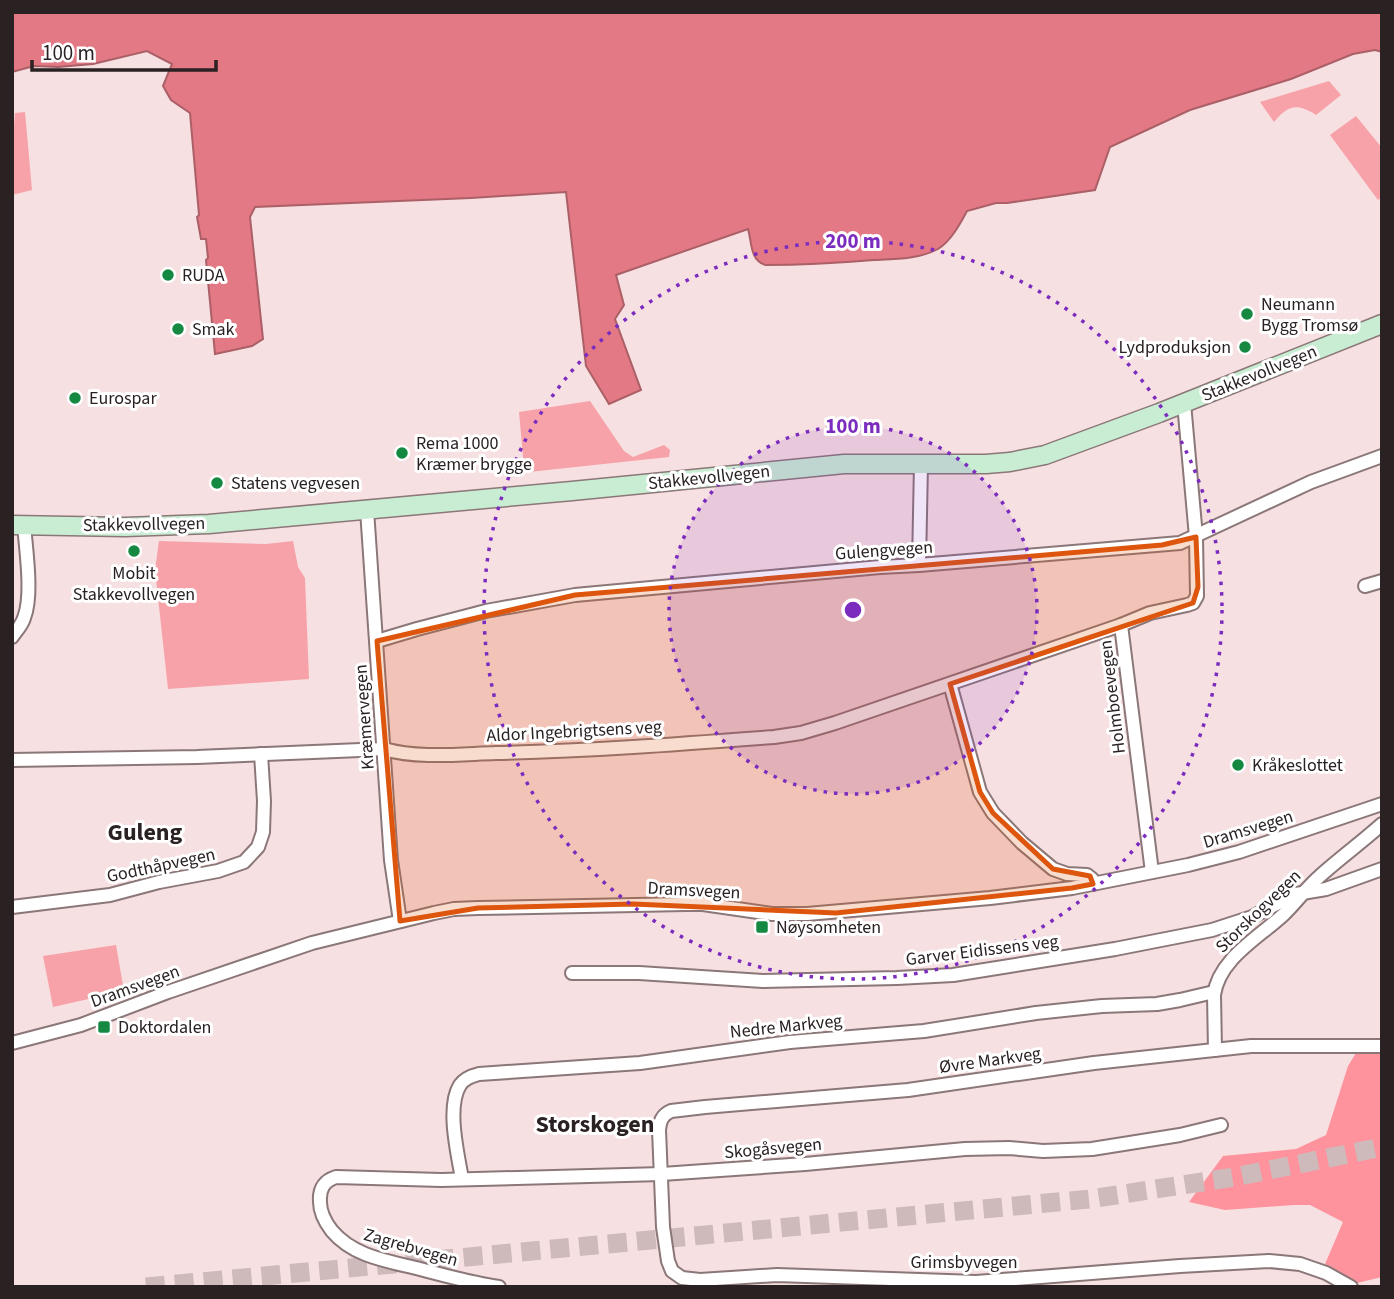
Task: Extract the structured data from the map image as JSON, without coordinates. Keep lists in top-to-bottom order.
{
  "streets": {
    "street": [
      "Stakkevollvegen",
      "Gulengvegen",
      "Holmboevegen",
      "Kræmervegen",
      "Aldor Ingebrigtsens veg",
      "Dramsvegen",
      "Godthåpvegen",
      "Storskogvegen",
      "Garver Eidissens veg",
      "Nedre Markveg",
      "Øvre Markveg",
      "Skogåsvegen",
      "Zagrebvegen",
      "Grimsbyvegen"
    ]
  },
  "crossings": [
    ["Stakkevollvegen", "Holmboevegen"],
    ["Stakkevollvegen", "Kræmervegen"],
    ["Gulengvegen", "Holmboevegen"],
    ["Gulengvegen", "Kræmervegen"],
    ["Holmboevegen", "Aldor Ingebrigtsens veg"],
    ["Holmboevegen", "Dramsvegen"],
    ["Kræmervegen", "Aldor Ingebrigtsens veg"],
    ["Kræmervegen", "Dramsvegen"],
    ["Aldor Ingebrigtsens veg", "Godthåpvegen"],
    ["Storskogvegen", "Garver Eidissens veg"],
    ["Storskogvegen", "Nedre Markveg"],
    ["Nedre Markveg", "Skogåsvegen"],
    ["Øvre Markveg", "Skogåsvegen"],
    ["Øvre Markveg", "Grimsbyvegen"],
    ["Skogåsvegen", "Zagrebvegen"],
    ["Skogåsvegen", "Grimsbyvegen"]
  ],
  "districts": ["Guleng", "Storskogen"],
  "places": {
    "other": [
      "RUDA",
      "Neumann Bygg Tromsø",
      "Smak",
      "Lydproduksjon",
      "Eurospar",
      "Rema 1000 Kræmer brygge",
      "Statens vegvesen",
      "Mobit Stakkevollvegen",
      "Kråkeslottet"
    ],
    "transit": ["Nøysomheten", "Doktordalen"]
  },
  "scale_bar": "100 m",
  "rings": ["200 m", "100 m"]
}
